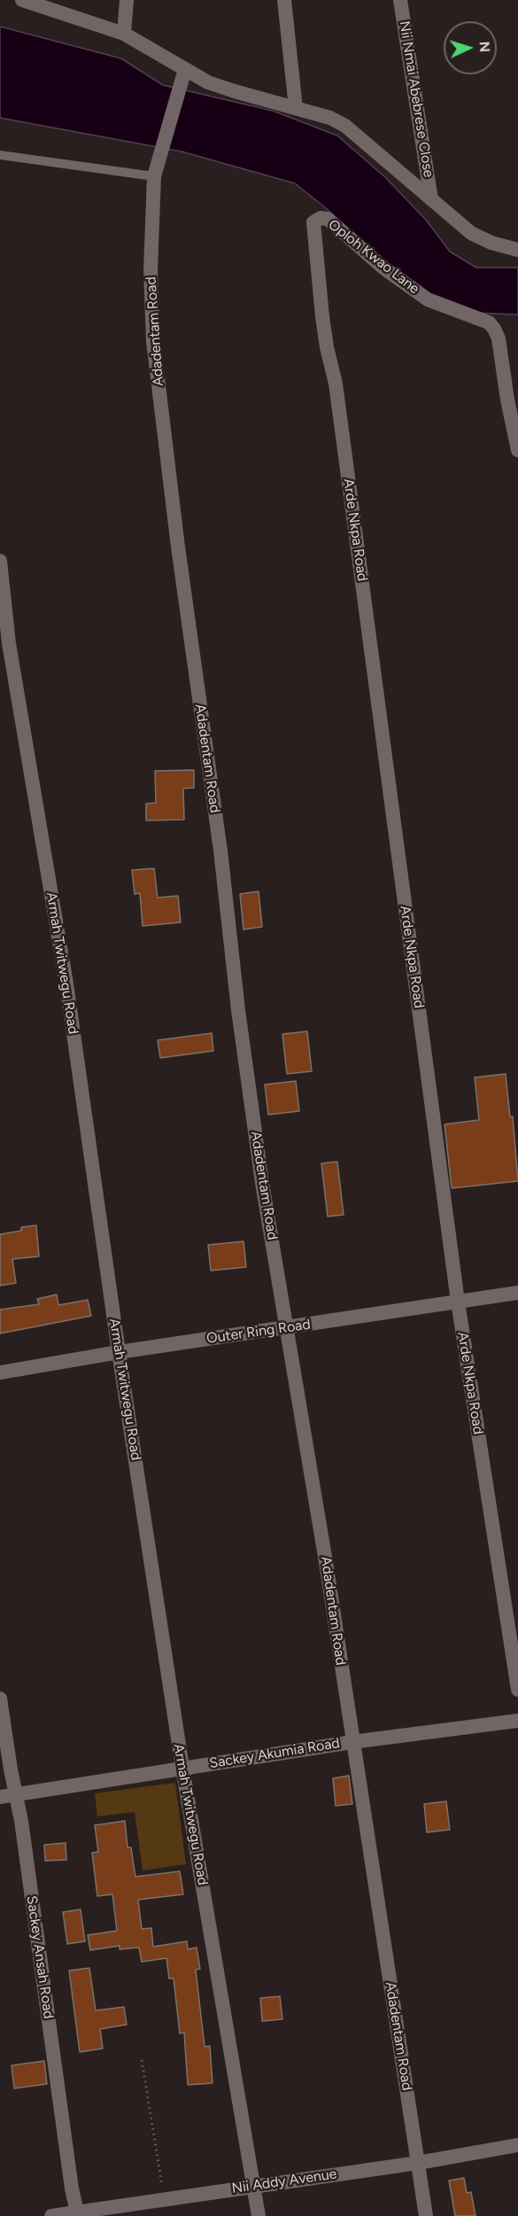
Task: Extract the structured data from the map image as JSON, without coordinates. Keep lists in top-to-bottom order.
{
  "streets": {
    "street": [
      "Nii Nmai Abebrese Close",
      "Oploh Kwao Lane",
      "Adadentam Road",
      "Arde Nkpa Road",
      "Armah Twitwegu Road",
      "Outer Ring Road",
      "Sackey Akumia Road",
      "Sackey Ansah Road",
      "Nii Addy Avenue"
    ]
  },
  "crossings": [
    ["Oploh Kwao Lane", "Arde Nkpa Road"],
    ["Adadentam Road", "Outer Ring Road"],
    ["Adadentam Road", "Sackey Akumia Road"],
    ["Adadentam Road", "Nii Addy Avenue"],
    ["Arde Nkpa Road", "Outer Ring Road"],
    ["Armah Twitwegu Road", "Outer Ring Road"],
    ["Armah Twitwegu Road", "Sackey Akumia Road"],
    ["Armah Twitwegu Road", "Nii Addy Avenue"],
    ["Sackey Akumia Road", "Sackey Ansah Road"],
    ["Sackey Ansah Road", "Nii Addy Avenue"]
  ],
  "north": "right"
}
